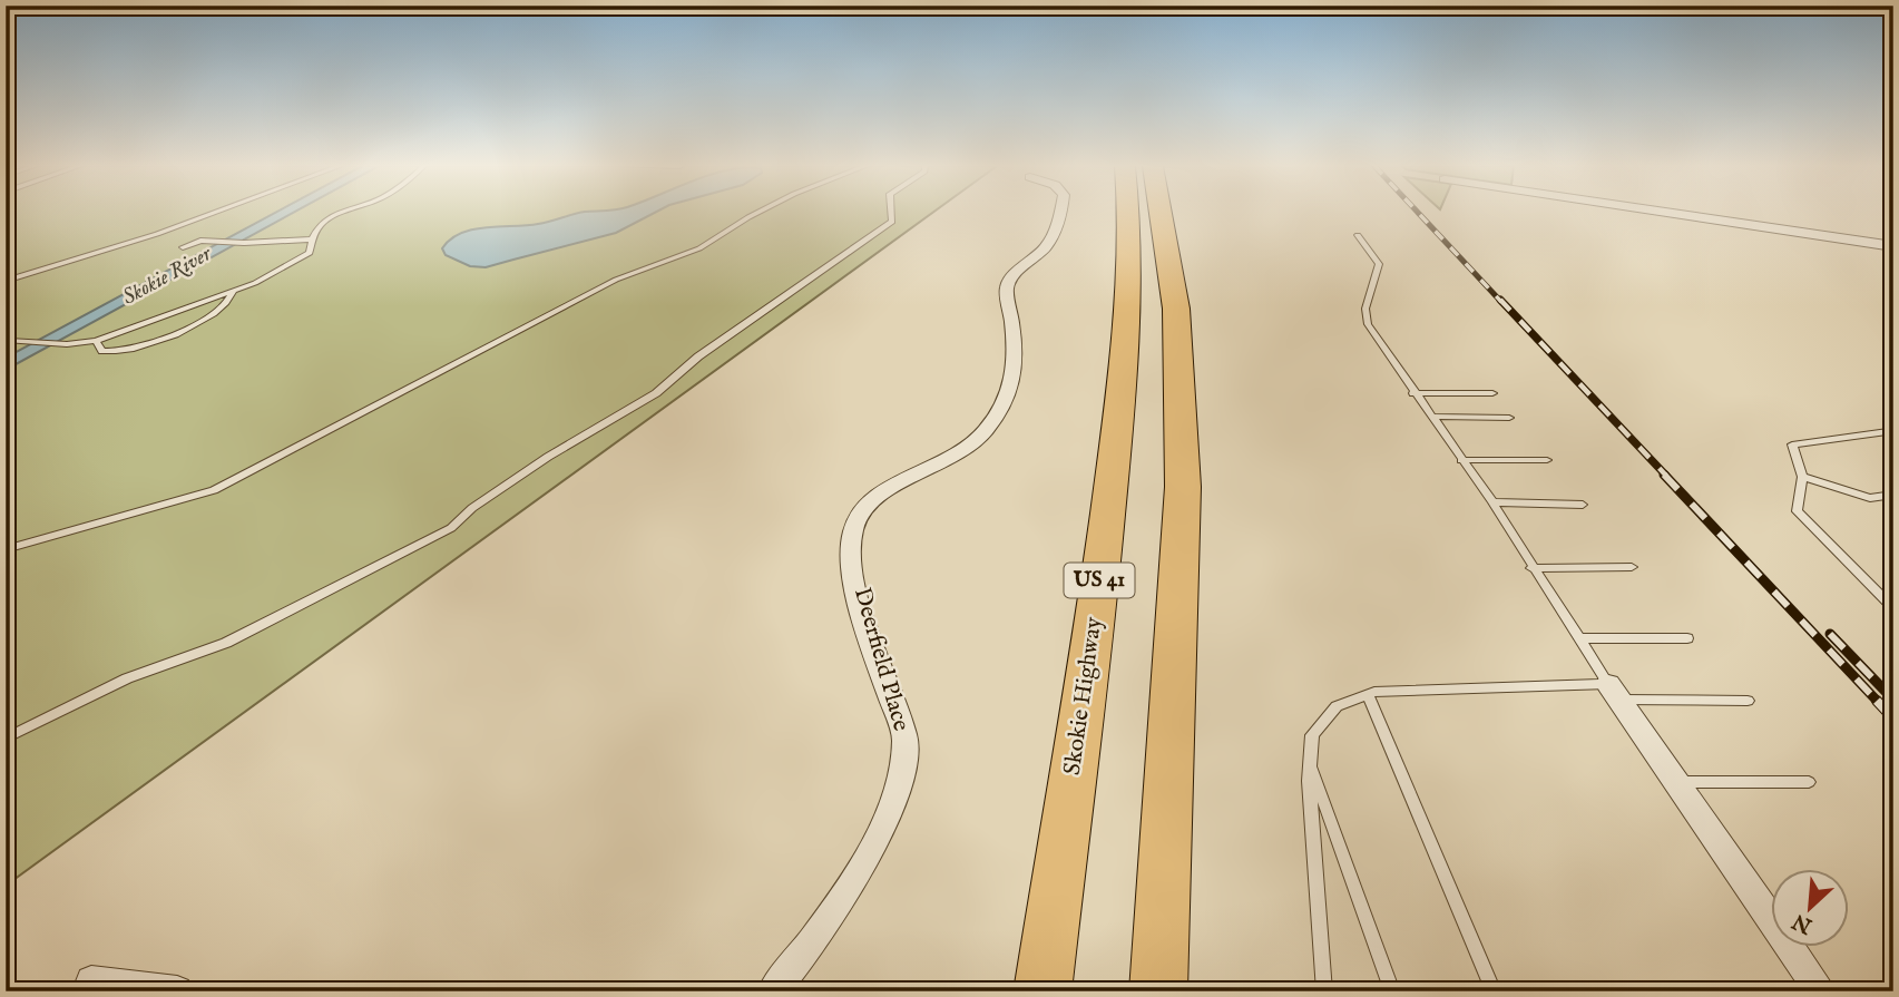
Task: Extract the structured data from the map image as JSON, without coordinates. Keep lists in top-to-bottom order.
{
  "streets": {
    "highway": ["US 41", "Skokie Highway"],
    "street": ["Deerfield Place"]
  },
  "water": ["Skokie River"],
  "north": "bottom left"
}
